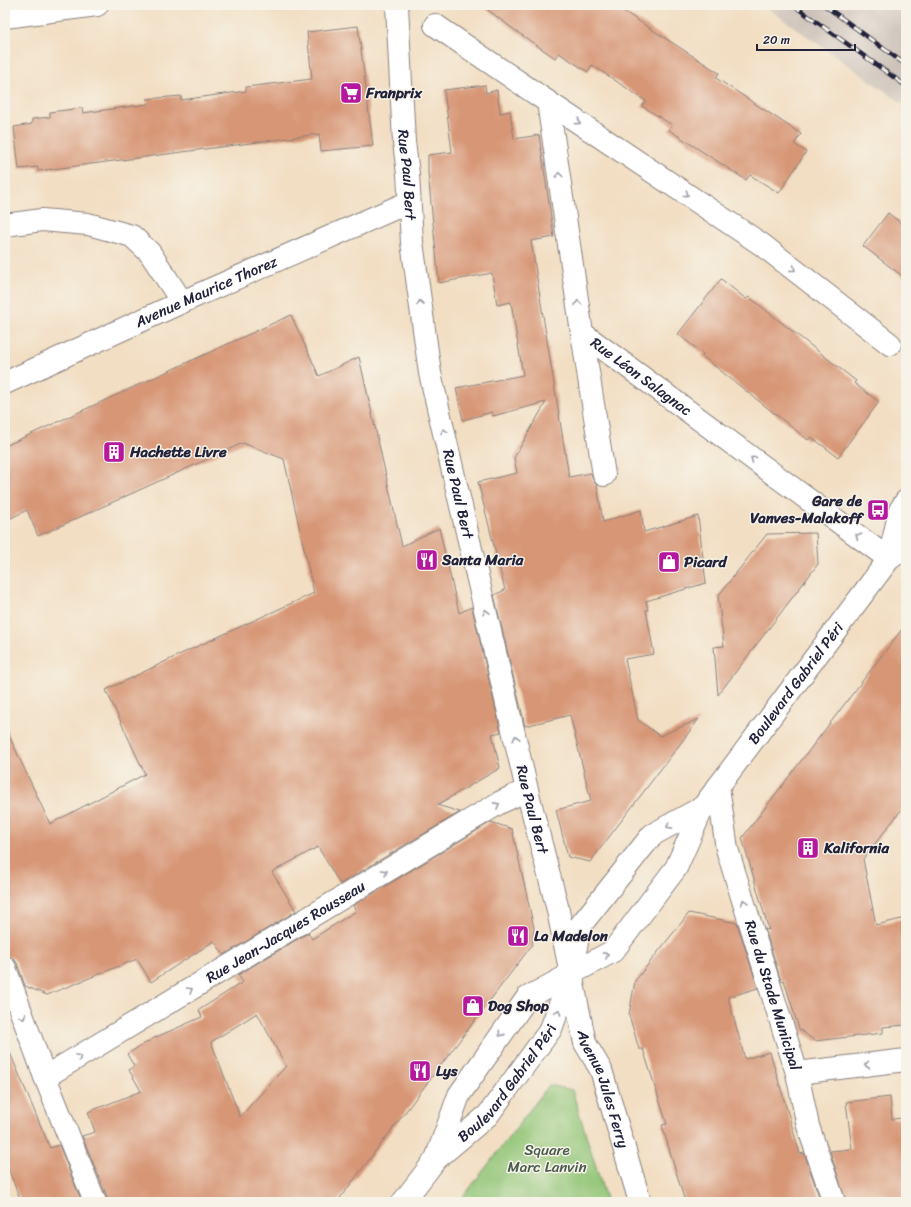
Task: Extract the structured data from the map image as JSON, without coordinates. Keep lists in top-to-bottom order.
{
  "streets": {
    "street": [
      "Rue Paul Bert",
      "Avenue Maurice Thorez",
      "Rue Léon Salagnac",
      "Boulevard Gabriel Péri",
      "Rue Jean-Jacques Rousseau",
      "Rue du Stade Municipal",
      "Avenue Jules Ferry"
    ]
  },
  "crossings": [
    ["Rue Paul Bert", "Avenue Maurice Thorez"],
    ["Rue Paul Bert", "Boulevard Gabriel Péri"],
    ["Rue Paul Bert", "Rue Jean-Jacques Rousseau"],
    ["Rue Paul Bert", "Avenue Jules Ferry"],
    ["Rue Léon Salagnac", "Boulevard Gabriel Péri"],
    ["Boulevard Gabriel Péri", "Rue du Stade Municipal"],
    ["Boulevard Gabriel Péri", "Avenue Jules Ferry"]
  ],
  "one_way": ["Rue Paul Bert", "Rue Jean-Jacques Rousseau", "Rue du Stade Municipal"],
  "parks": ["Square Marc Lanvin"],
  "places": {
    "supermarket": ["Franprix"],
    "building": ["Hachette Livre", "Kalifornia"],
    "bus stop": ["Gare de Vanves-Malakoff"],
    "restaurant": ["Santa Maria", "La Madelon", "Lys"],
    "shop": ["Picard", "Dog Shop"]
  },
  "scale_bar": "20 m"
}
